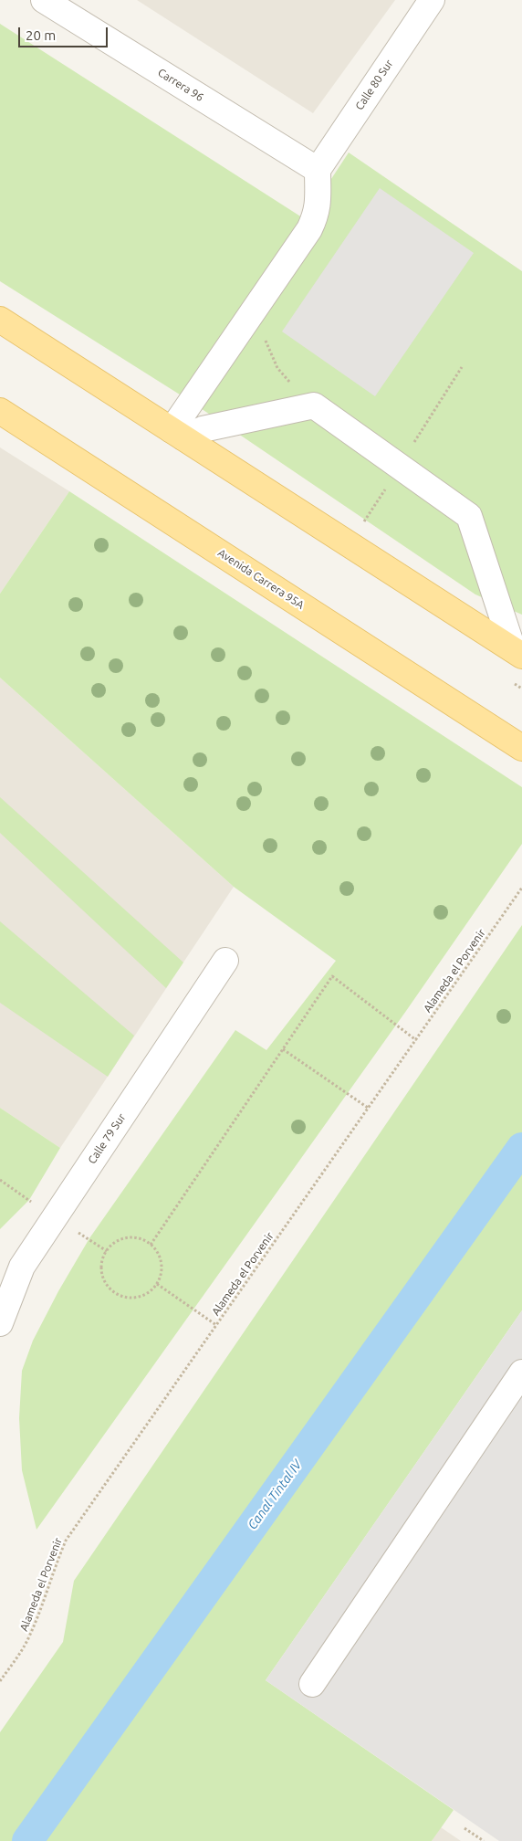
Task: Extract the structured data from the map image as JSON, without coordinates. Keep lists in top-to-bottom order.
{
  "streets": {
    "main road": ["Avenida Carrera 95A"],
    "street": ["Carrera 96", "Calle 80 Sur", "Calle 79 Sur"],
    "path": ["Alameda el Porvenir"]
  },
  "crossings": [
    ["Carrera 96", "Calle 80 Sur"]
  ],
  "water": ["Canal Tintal IV"],
  "scale_bar": "20 m"
}
